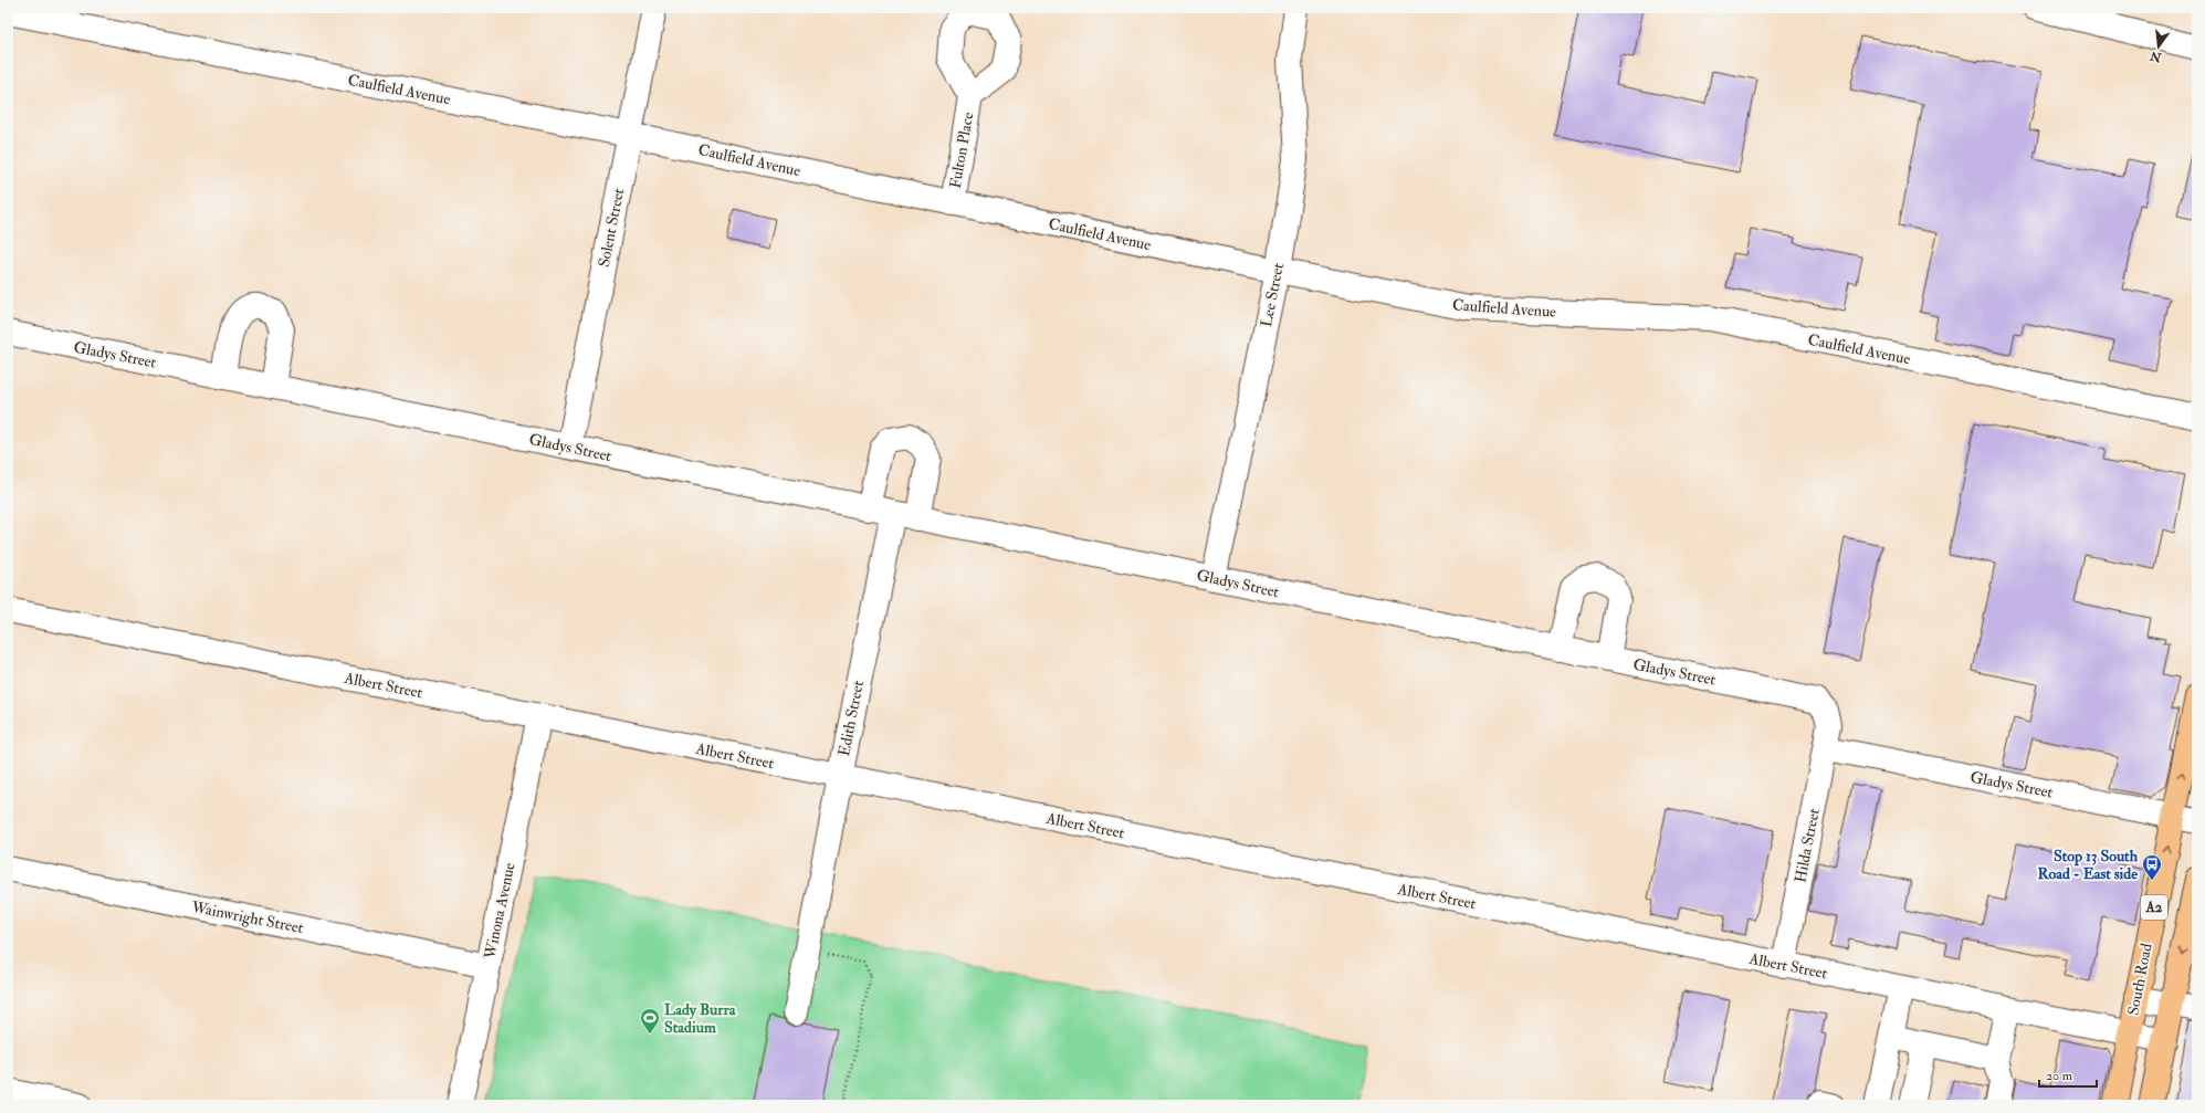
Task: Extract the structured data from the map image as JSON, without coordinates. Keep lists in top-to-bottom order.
{
  "streets": {
    "highway": ["A2", "South Road"],
    "street": [
      "Caulfield Avenue",
      "Fulton Place",
      "Solent Street",
      "Lee Street",
      "Gladys Street",
      "Albert Street",
      "Edith Street",
      "Hilda Street",
      "Winona Avenue",
      "Wainwright Street"
    ]
  },
  "crossings": [
    ["Caulfield Avenue", "Fulton Place"],
    ["Caulfield Avenue", "Solent Street"],
    ["Caulfield Avenue", "Lee Street"],
    ["Solent Street", "Gladys Street"],
    ["Lee Street", "Gladys Street"],
    ["Gladys Street", "Edith Street"],
    ["Gladys Street", "Hilda Street"],
    ["Gladys Street", "South Road"],
    ["Albert Street", "Edith Street"],
    ["Albert Street", "Hilda Street"],
    ["Albert Street", "A2"],
    ["Albert Street", "Winona Avenue"],
    ["Albert Street", "South Road"],
    ["Winona Avenue", "Wainwright Street"]
  ],
  "places": {
    "bus stop": ["Stop 13 South Road - East side"],
    "sports": ["Lady Burra Stadium"]
  },
  "scale_bar": "20 m",
  "north": "bottom"
}
